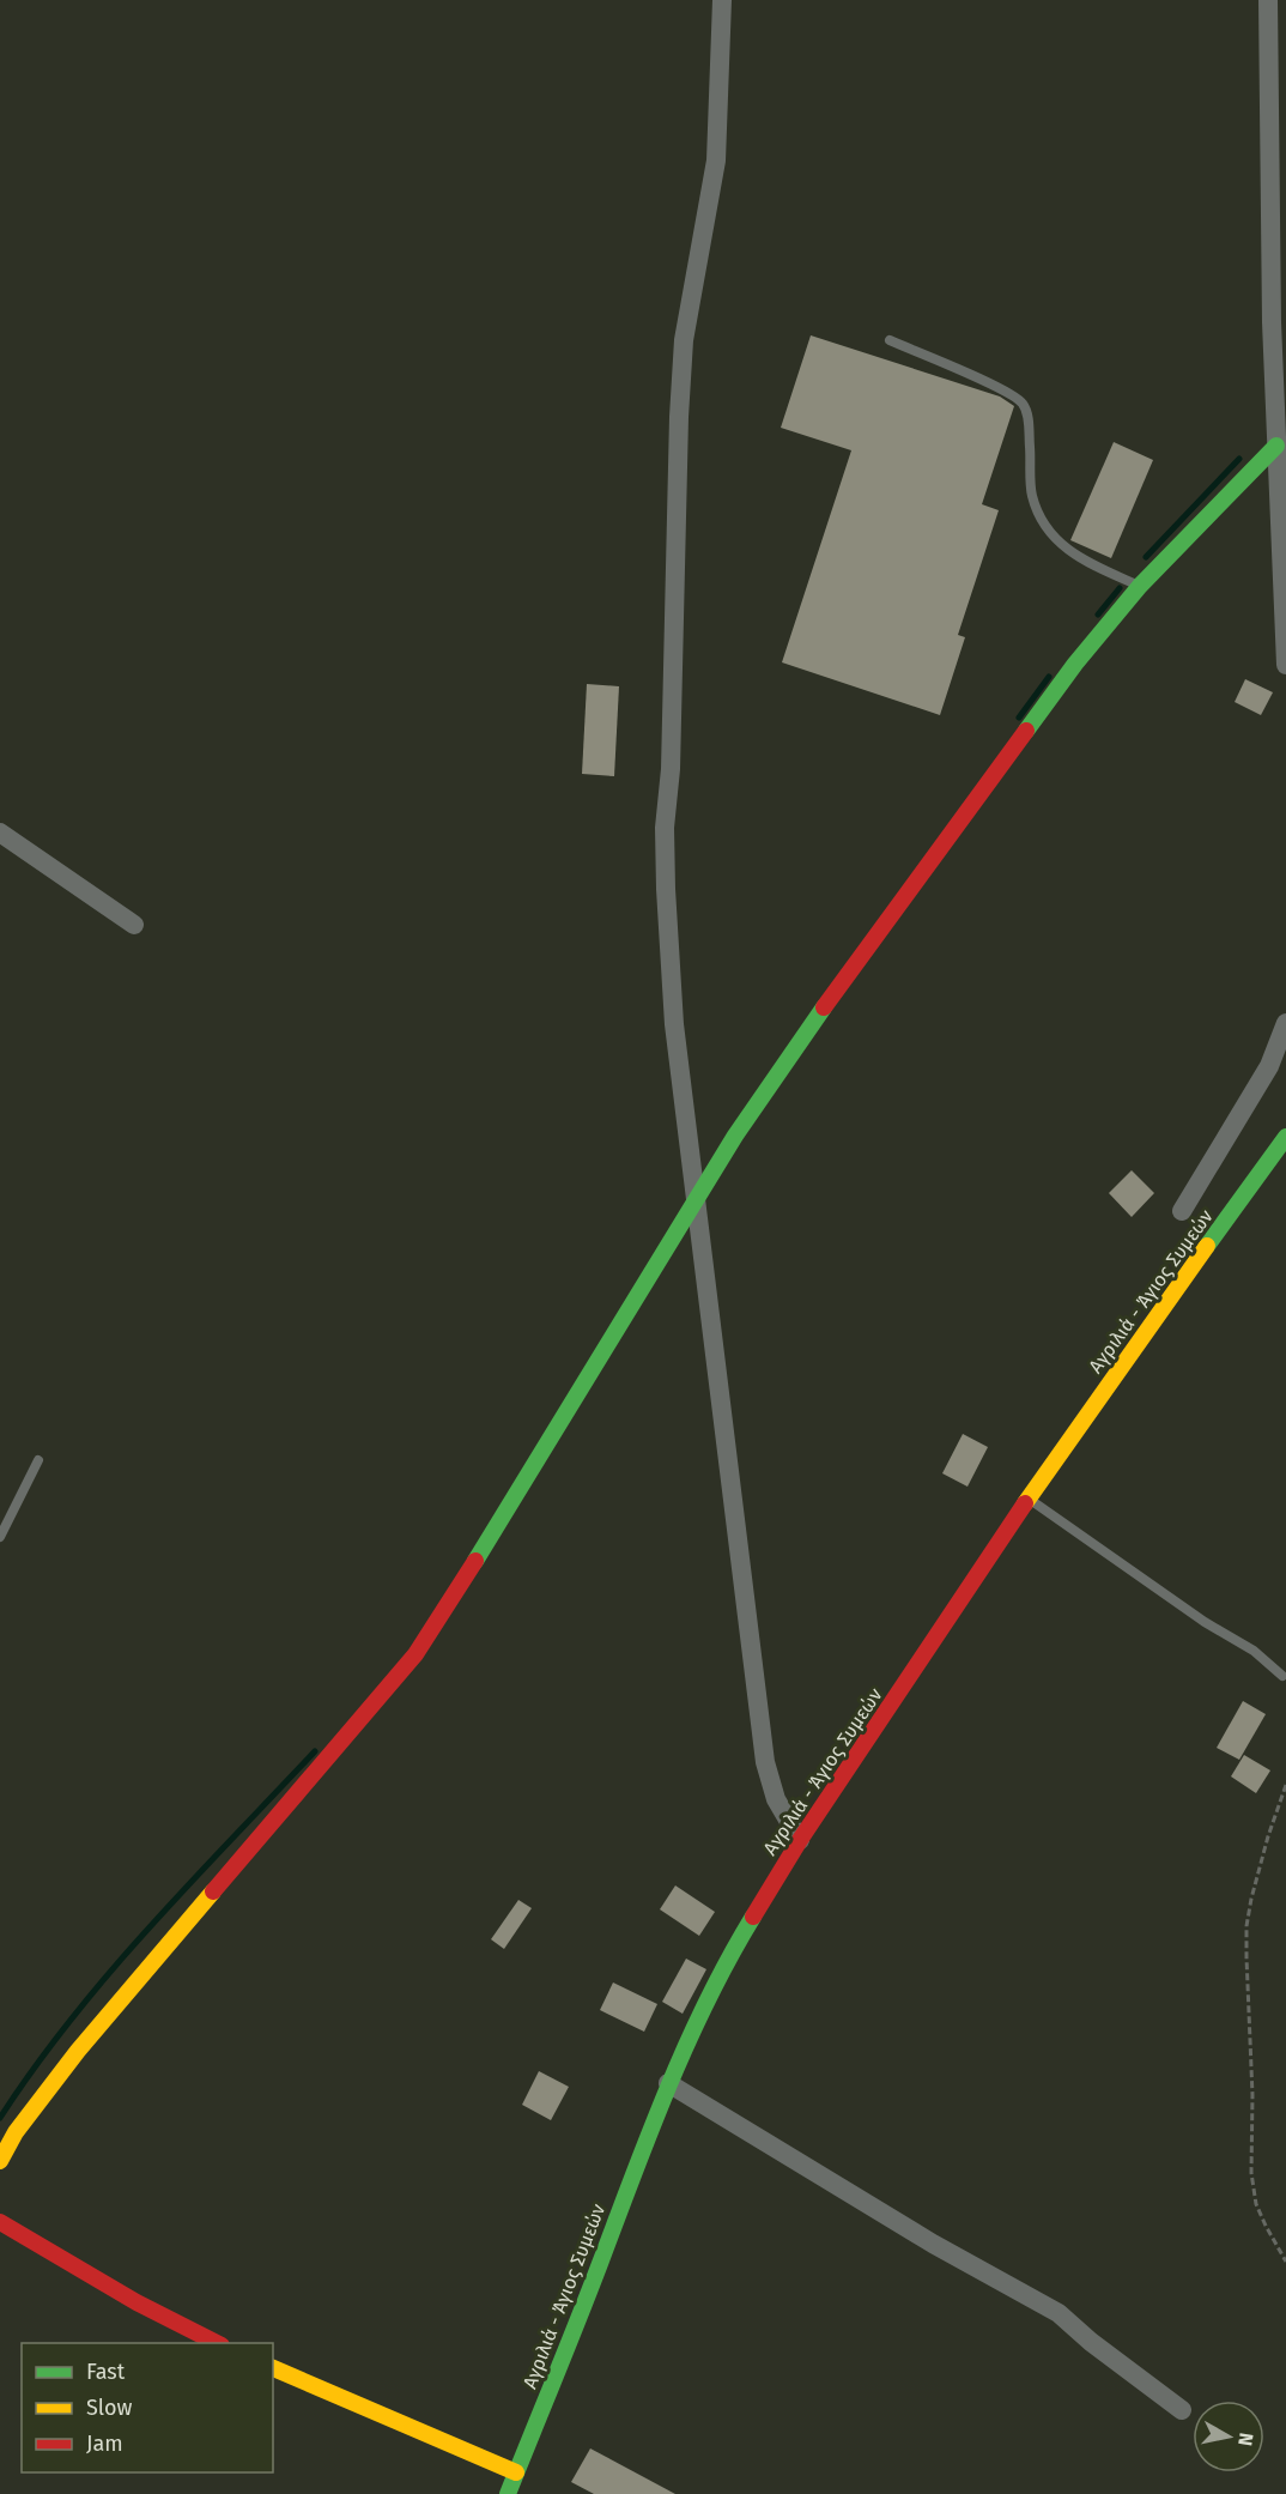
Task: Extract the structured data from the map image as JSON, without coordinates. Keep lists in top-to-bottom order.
{
  "streets": {
    "street": ["Αγριλιά - Άγιος Συμεών"]
  },
  "legend": ["Fast", "Slow", "Jam"],
  "north": "right"
}
